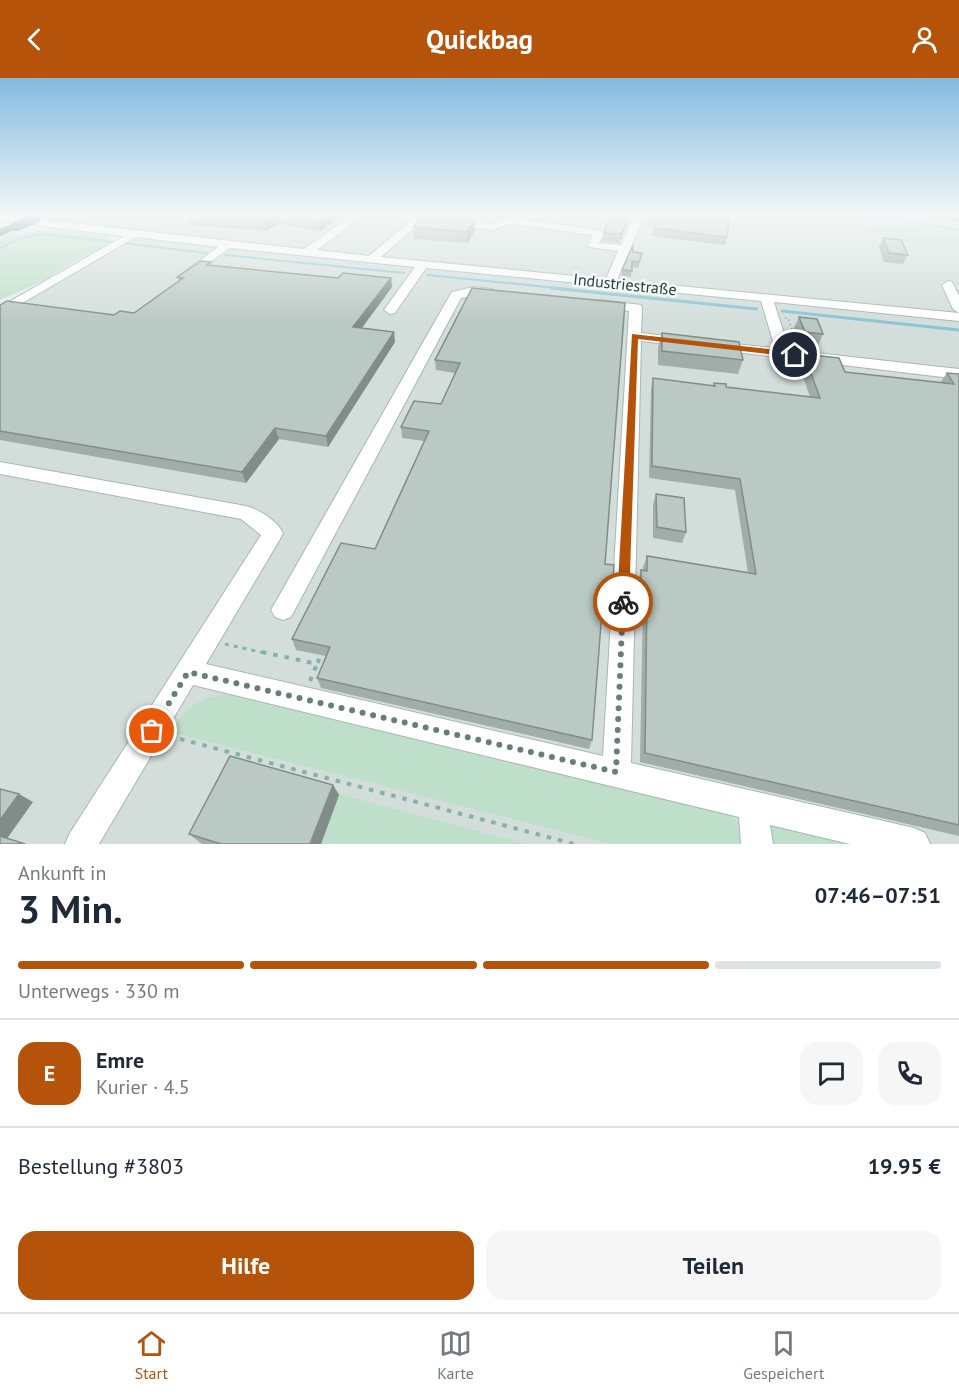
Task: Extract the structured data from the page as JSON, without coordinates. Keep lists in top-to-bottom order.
{
  "streets": {
    "street": ["Industriestraße"]
  },
  "page": {
    "header": "Quickbag",
    "heading": ["3 Min.", "Ankunft in", "07:46–07:51"],
    "panel": [
      "Emre",
      "Kurier · 4.5",
      "Bestellung #3803",
      "19.95 €"
    ],
    "bar": "Unterwegs · 330 m",
    "round": "E",
    "buttons": ["Hilfe", "Teilen"],
    "tabs": ["Start", "Karte", "Gespeichert"]
  }
}
